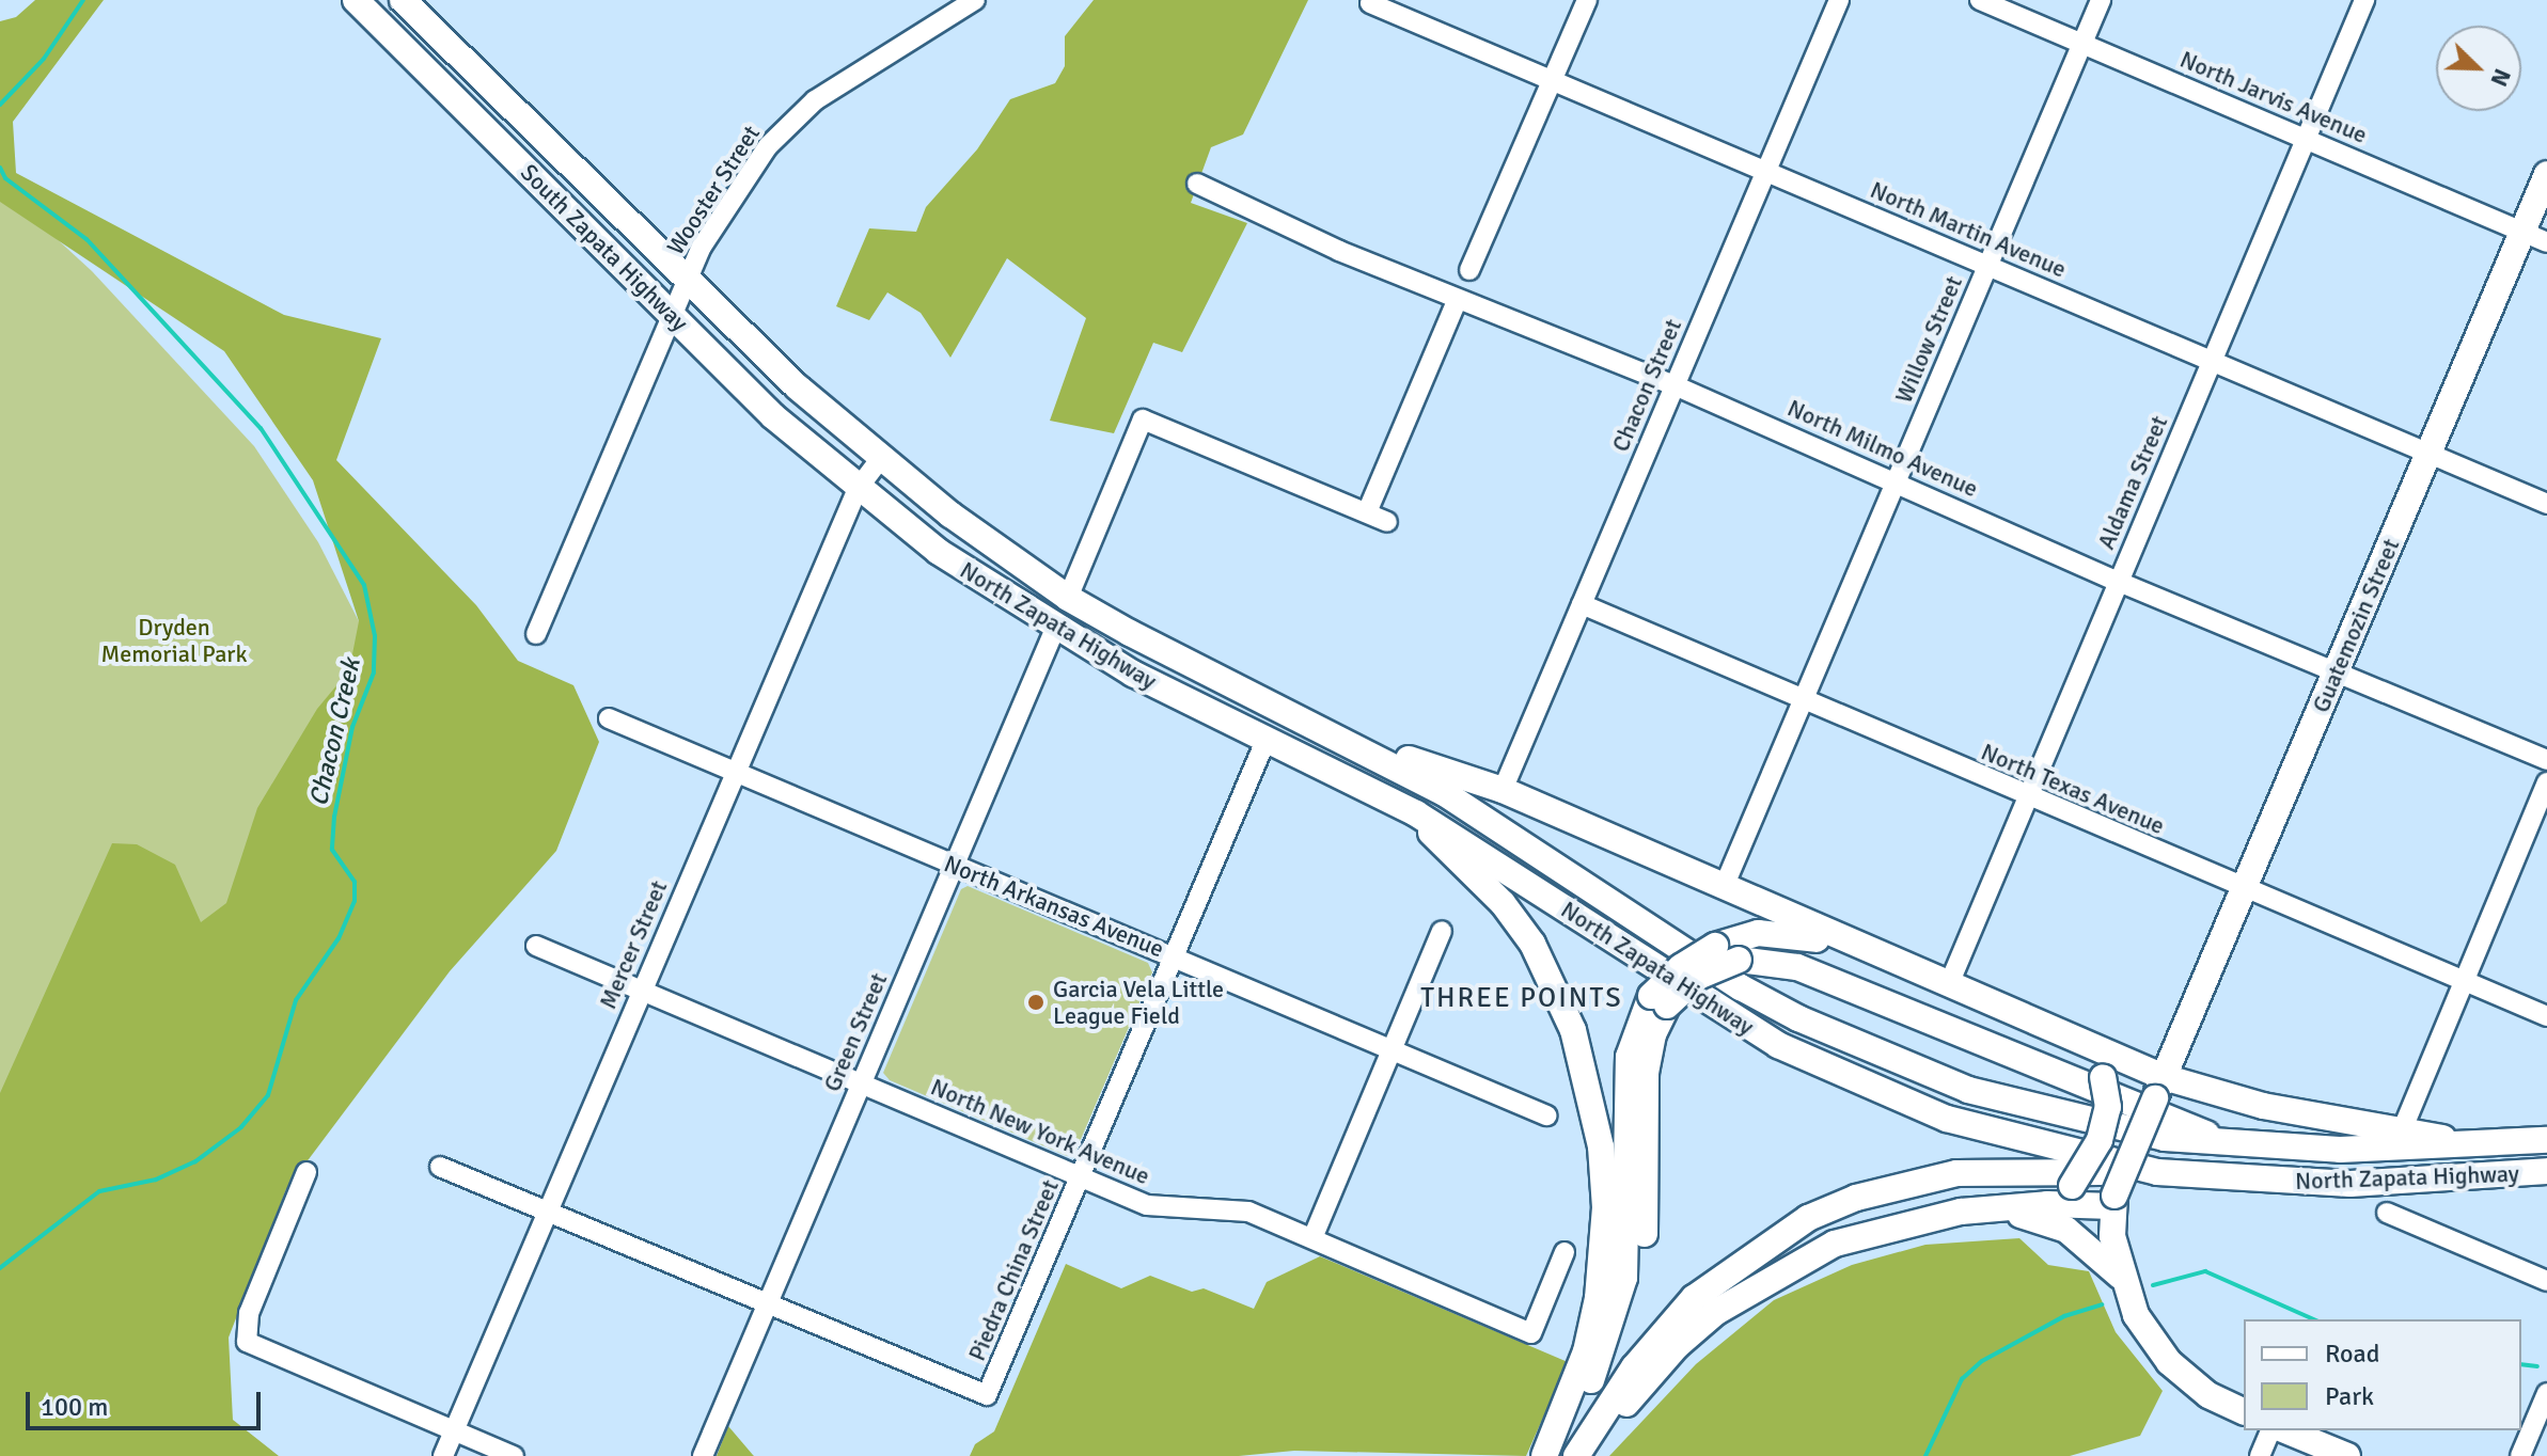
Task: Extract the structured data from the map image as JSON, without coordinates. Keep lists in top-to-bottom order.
{
  "streets": {
    "main road": ["South Zapata Highway", "North Zapata Highway", "Guatemozin Street"],
    "street": [
      "North Jarvis Avenue",
      "Wooster Street",
      "North Martin Avenue",
      "Willow Street",
      "Chacon Street",
      "North Milmo Avenue",
      "Aldama Street",
      "North Texas Avenue",
      "North Arkansas Avenue",
      "Mercer Street",
      "Green Street",
      "North New York Avenue",
      "Piedra China Street"
    ]
  },
  "crossings": [
    ["North Jarvis Avenue", "Willow Street"],
    ["North Jarvis Avenue", "Aldama Street"],
    ["North Jarvis Avenue", "Guatemozin Street"],
    ["Wooster Street", "South Zapata Highway"],
    ["North Martin Avenue", "Willow Street"],
    ["North Martin Avenue", "Chacon Street"],
    ["North Martin Avenue", "Aldama Street"],
    ["North Martin Avenue", "Guatemozin Street"],
    ["South Zapata Highway", "North Zapata Highway"],
    ["South Zapata Highway", "Mercer Street"],
    ["Willow Street", "North Milmo Avenue"],
    ["Willow Street", "North Texas Avenue"],
    ["Chacon Street", "North Milmo Avenue"],
    ["Chacon Street", "North Texas Avenue"],
    ["North Milmo Avenue", "Aldama Street"],
    ["North Milmo Avenue", "Guatemozin Street"],
    ["Aldama Street", "North Texas Avenue"],
    ["North Zapata Highway", "Mercer Street"],
    ["North Zapata Highway", "Green Street"],
    ["North Zapata Highway", "Piedra China Street"],
    ["Guatemozin Street", "North Texas Avenue"],
    ["North Arkansas Avenue", "Mercer Street"],
    ["North Arkansas Avenue", "Green Street"],
    ["North Arkansas Avenue", "Piedra China Street"],
    ["Mercer Street", "North New York Avenue"],
    ["Green Street", "North New York Avenue"],
    ["Green Street", "Piedra China Street"],
    ["North New York Avenue", "Piedra China Street"]
  ],
  "districts": ["THREE POINTS"],
  "water": ["Chacon Creek"],
  "parks": ["Dryden Memorial Park"],
  "places": ["Garcia Vela Little League Field"],
  "legend": ["Road", "Park"],
  "scale_bar": "100 m",
  "north": "bottom right"
}
